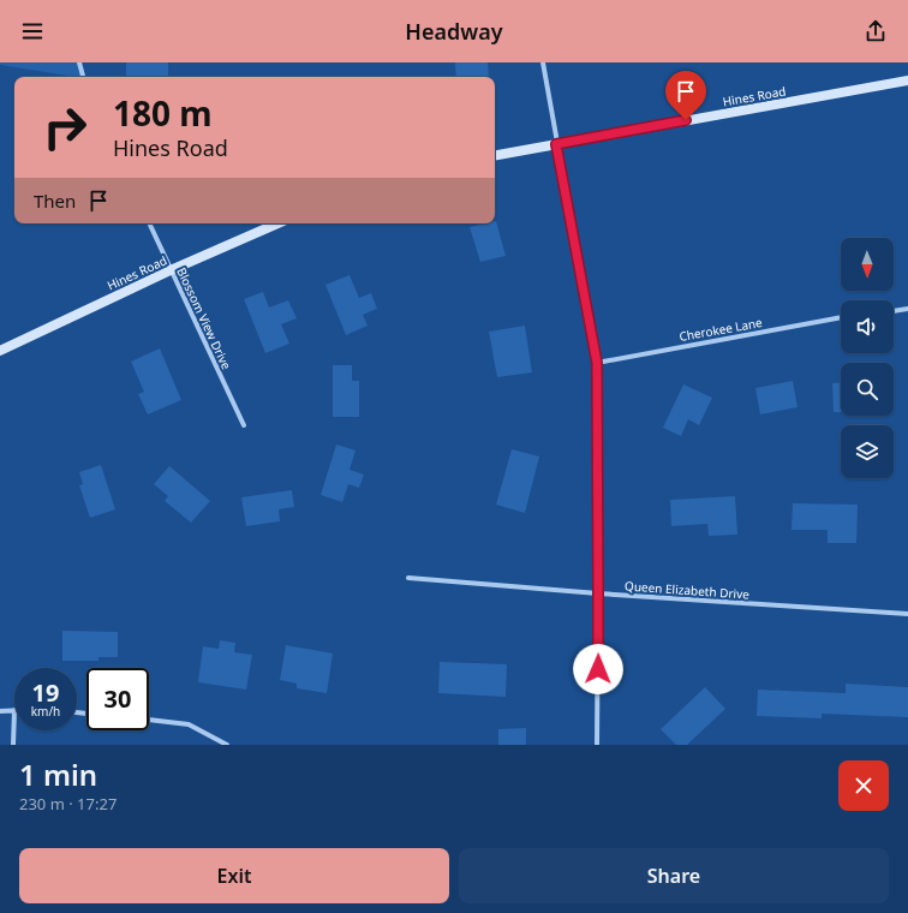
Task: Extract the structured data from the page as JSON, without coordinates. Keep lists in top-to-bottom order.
{
  "streets": {
    "street": [
      "Hines Road",
      "Blossom View Drive",
      "Cherokee Lane",
      "Queen Elizabeth Drive"
    ]
  },
  "crossings": [
    ["Hines Road", "Blossom View Drive"]
  ],
  "north": "bottom",
  "page": {
    "header": "Headway",
    "turn": ["180 m", "Hines Road"],
    "then": "Then",
    "speed": "19 km/h",
    "limit": "30",
    "heading": ["1 min", "230 m · 17:27"],
    "buttons": ["Exit", "Share"]
  }
}
